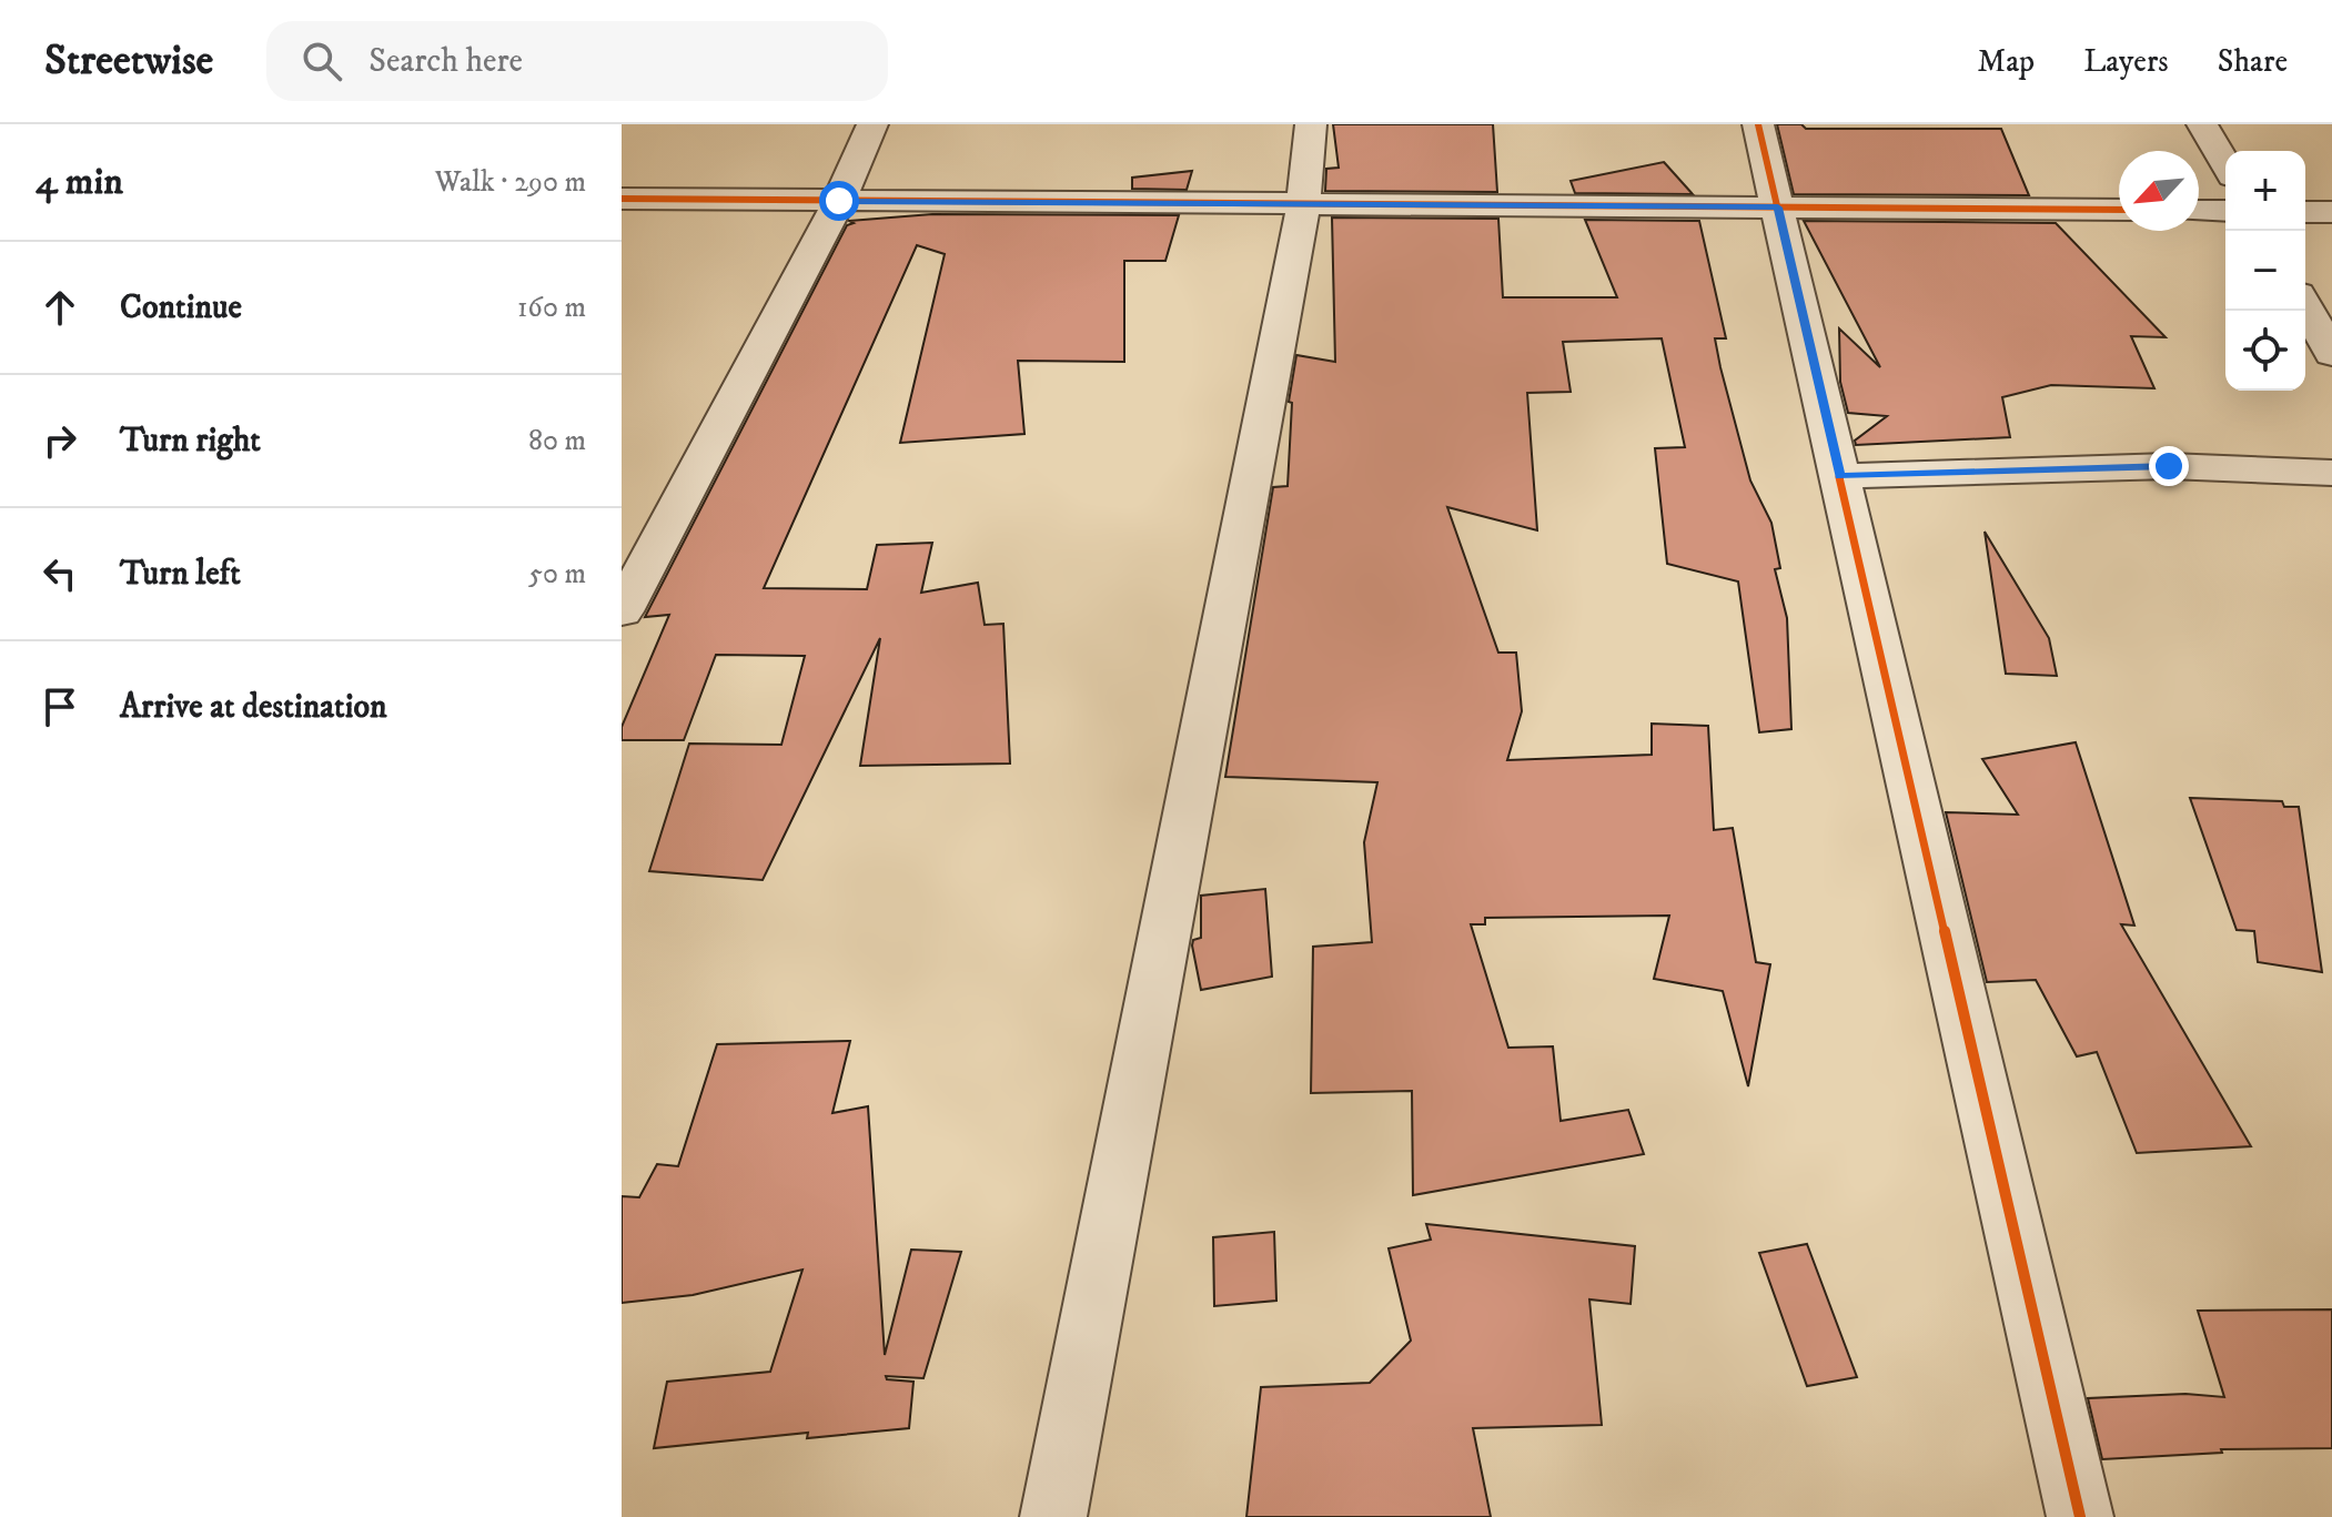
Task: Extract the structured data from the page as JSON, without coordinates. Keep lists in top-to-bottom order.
{
  "north": "bottom left",
  "page": {
    "header": "Streetwise",
    "search": "Search here",
    "nav": ["Map", "Layers", "Share"],
    "heading": ["4 min", "Walk · 290 m"],
    "map_buttons": ["+", "−"],
    "list": [
      ["Continue", "160 m"],
      ["Turn right", "80 m"],
      ["Turn left", "50 m"],
      "Arrive at destination"
    ]
  }
}
